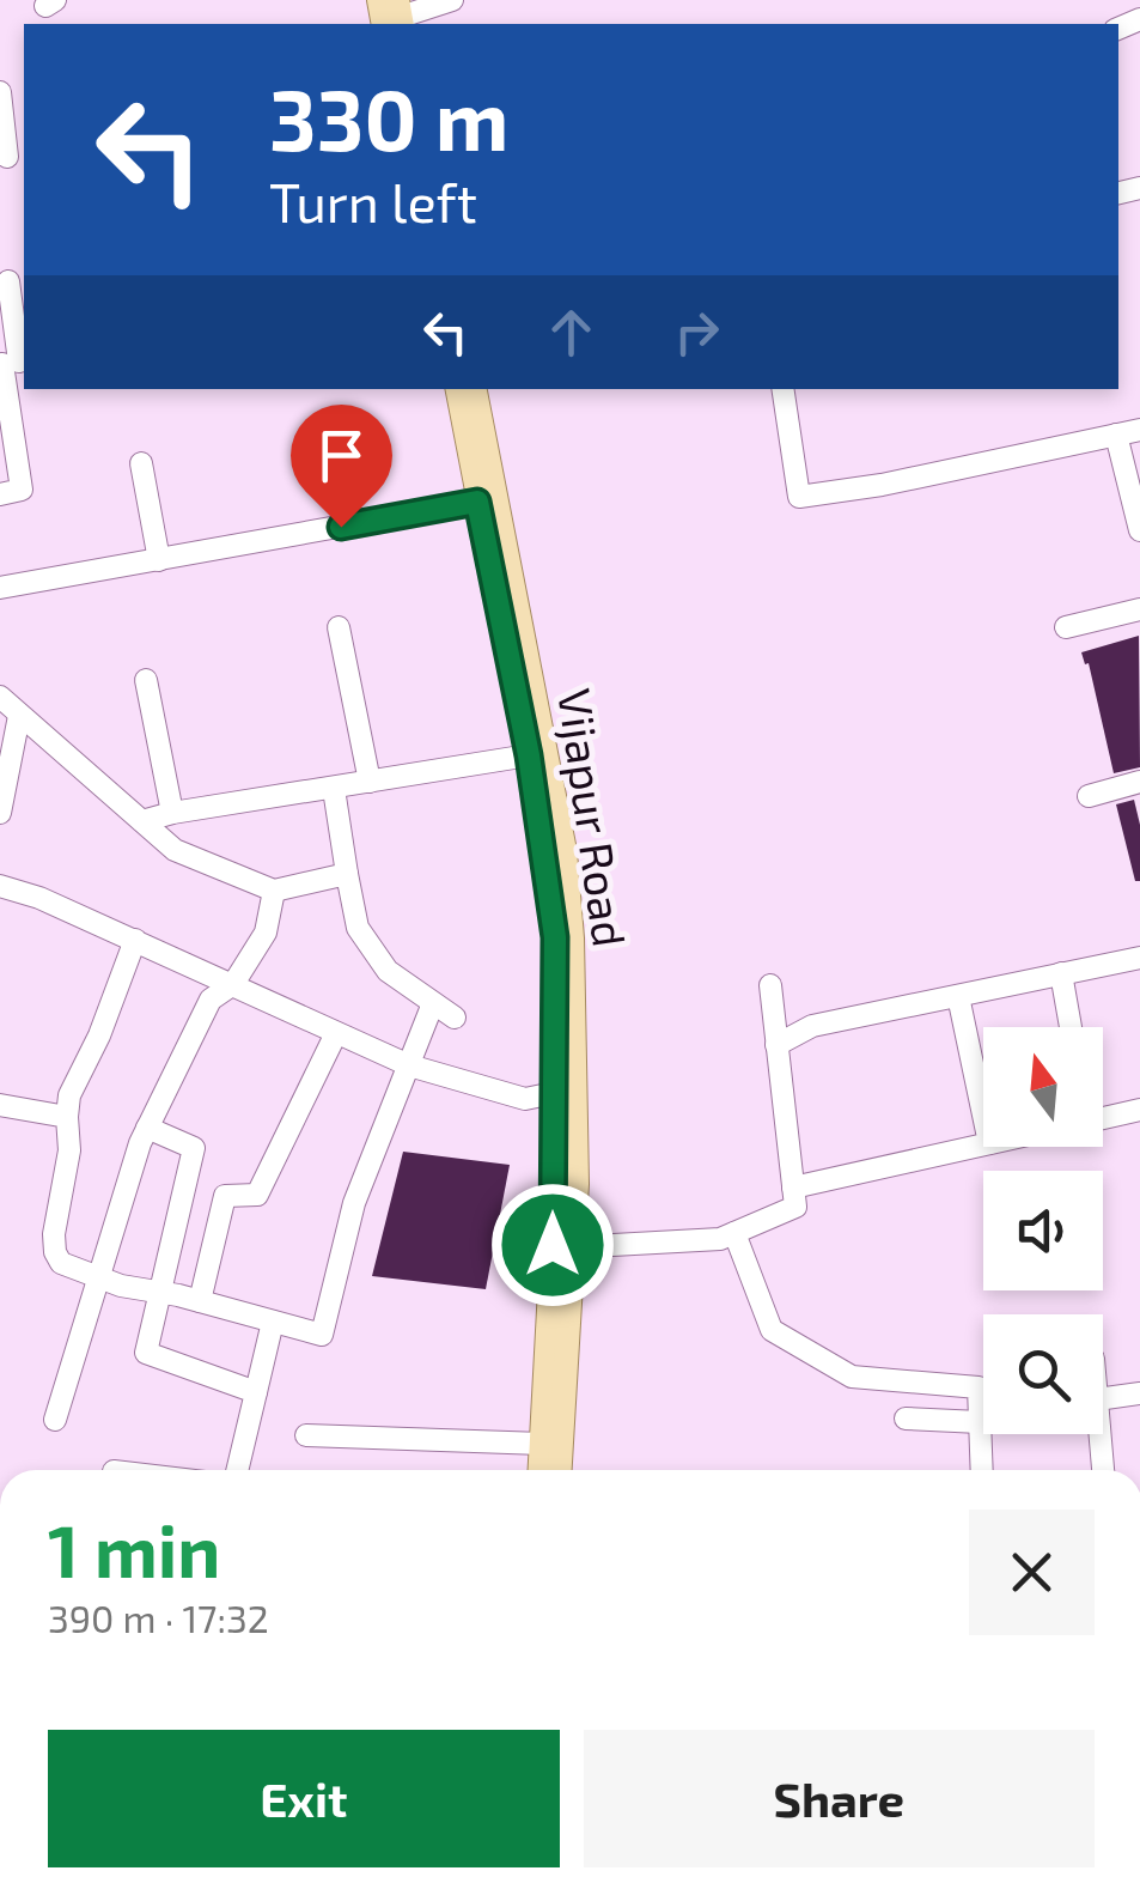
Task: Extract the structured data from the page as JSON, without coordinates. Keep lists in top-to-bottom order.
{
  "streets": {
    "main road": ["Vijapur Road"]
  },
  "north": "top",
  "page": {
    "turn": ["330 m", "Turn left"],
    "heading": ["1 min", "390 m · 17:32"],
    "buttons": ["Exit", "Share"]
  }
}
